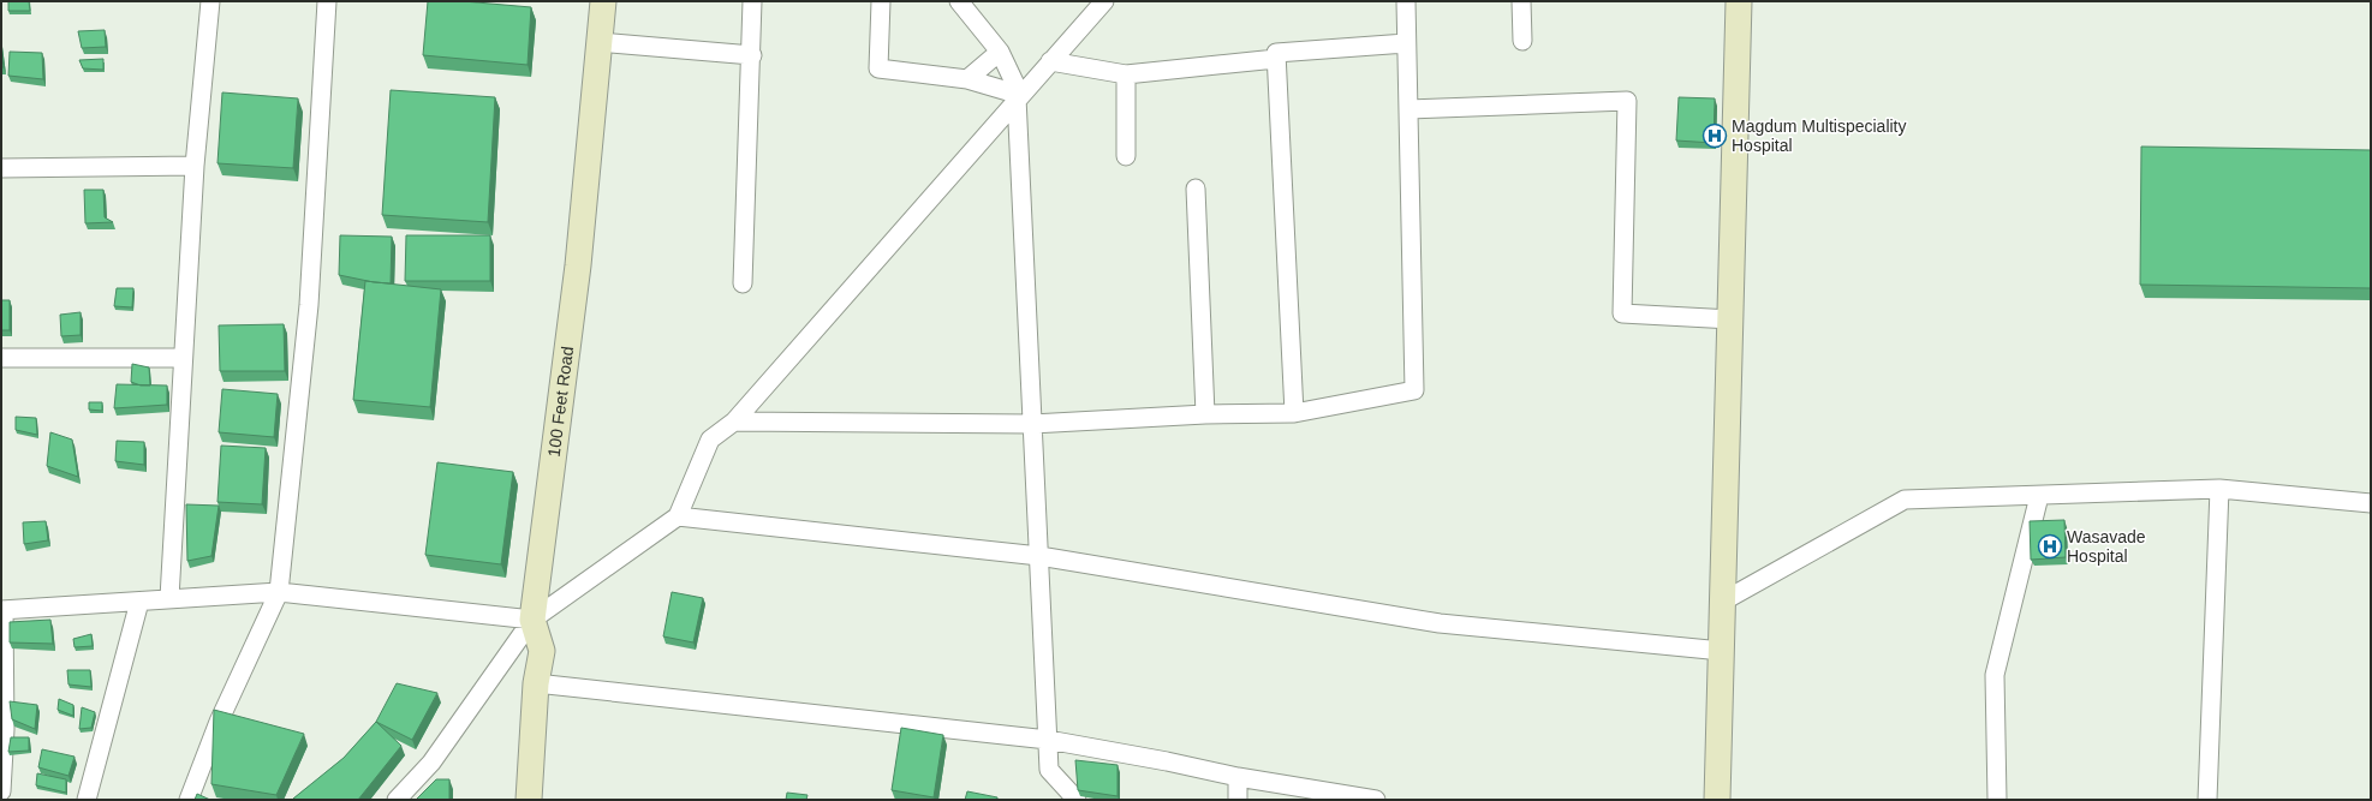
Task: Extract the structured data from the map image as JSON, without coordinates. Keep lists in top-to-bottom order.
{
  "streets": {
    "main road": ["100 Feet Road"]
  },
  "places": {
    "hospital": ["Magdum Multispeciality Hospital", "Wasavade Hospital"]
  }
}
